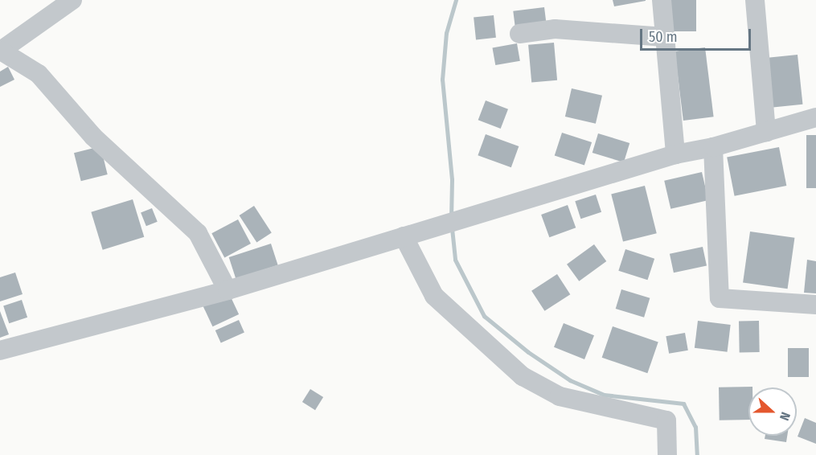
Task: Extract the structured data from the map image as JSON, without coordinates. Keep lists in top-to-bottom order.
{
  "scale_bar": "50 m",
  "north": "right"
}
